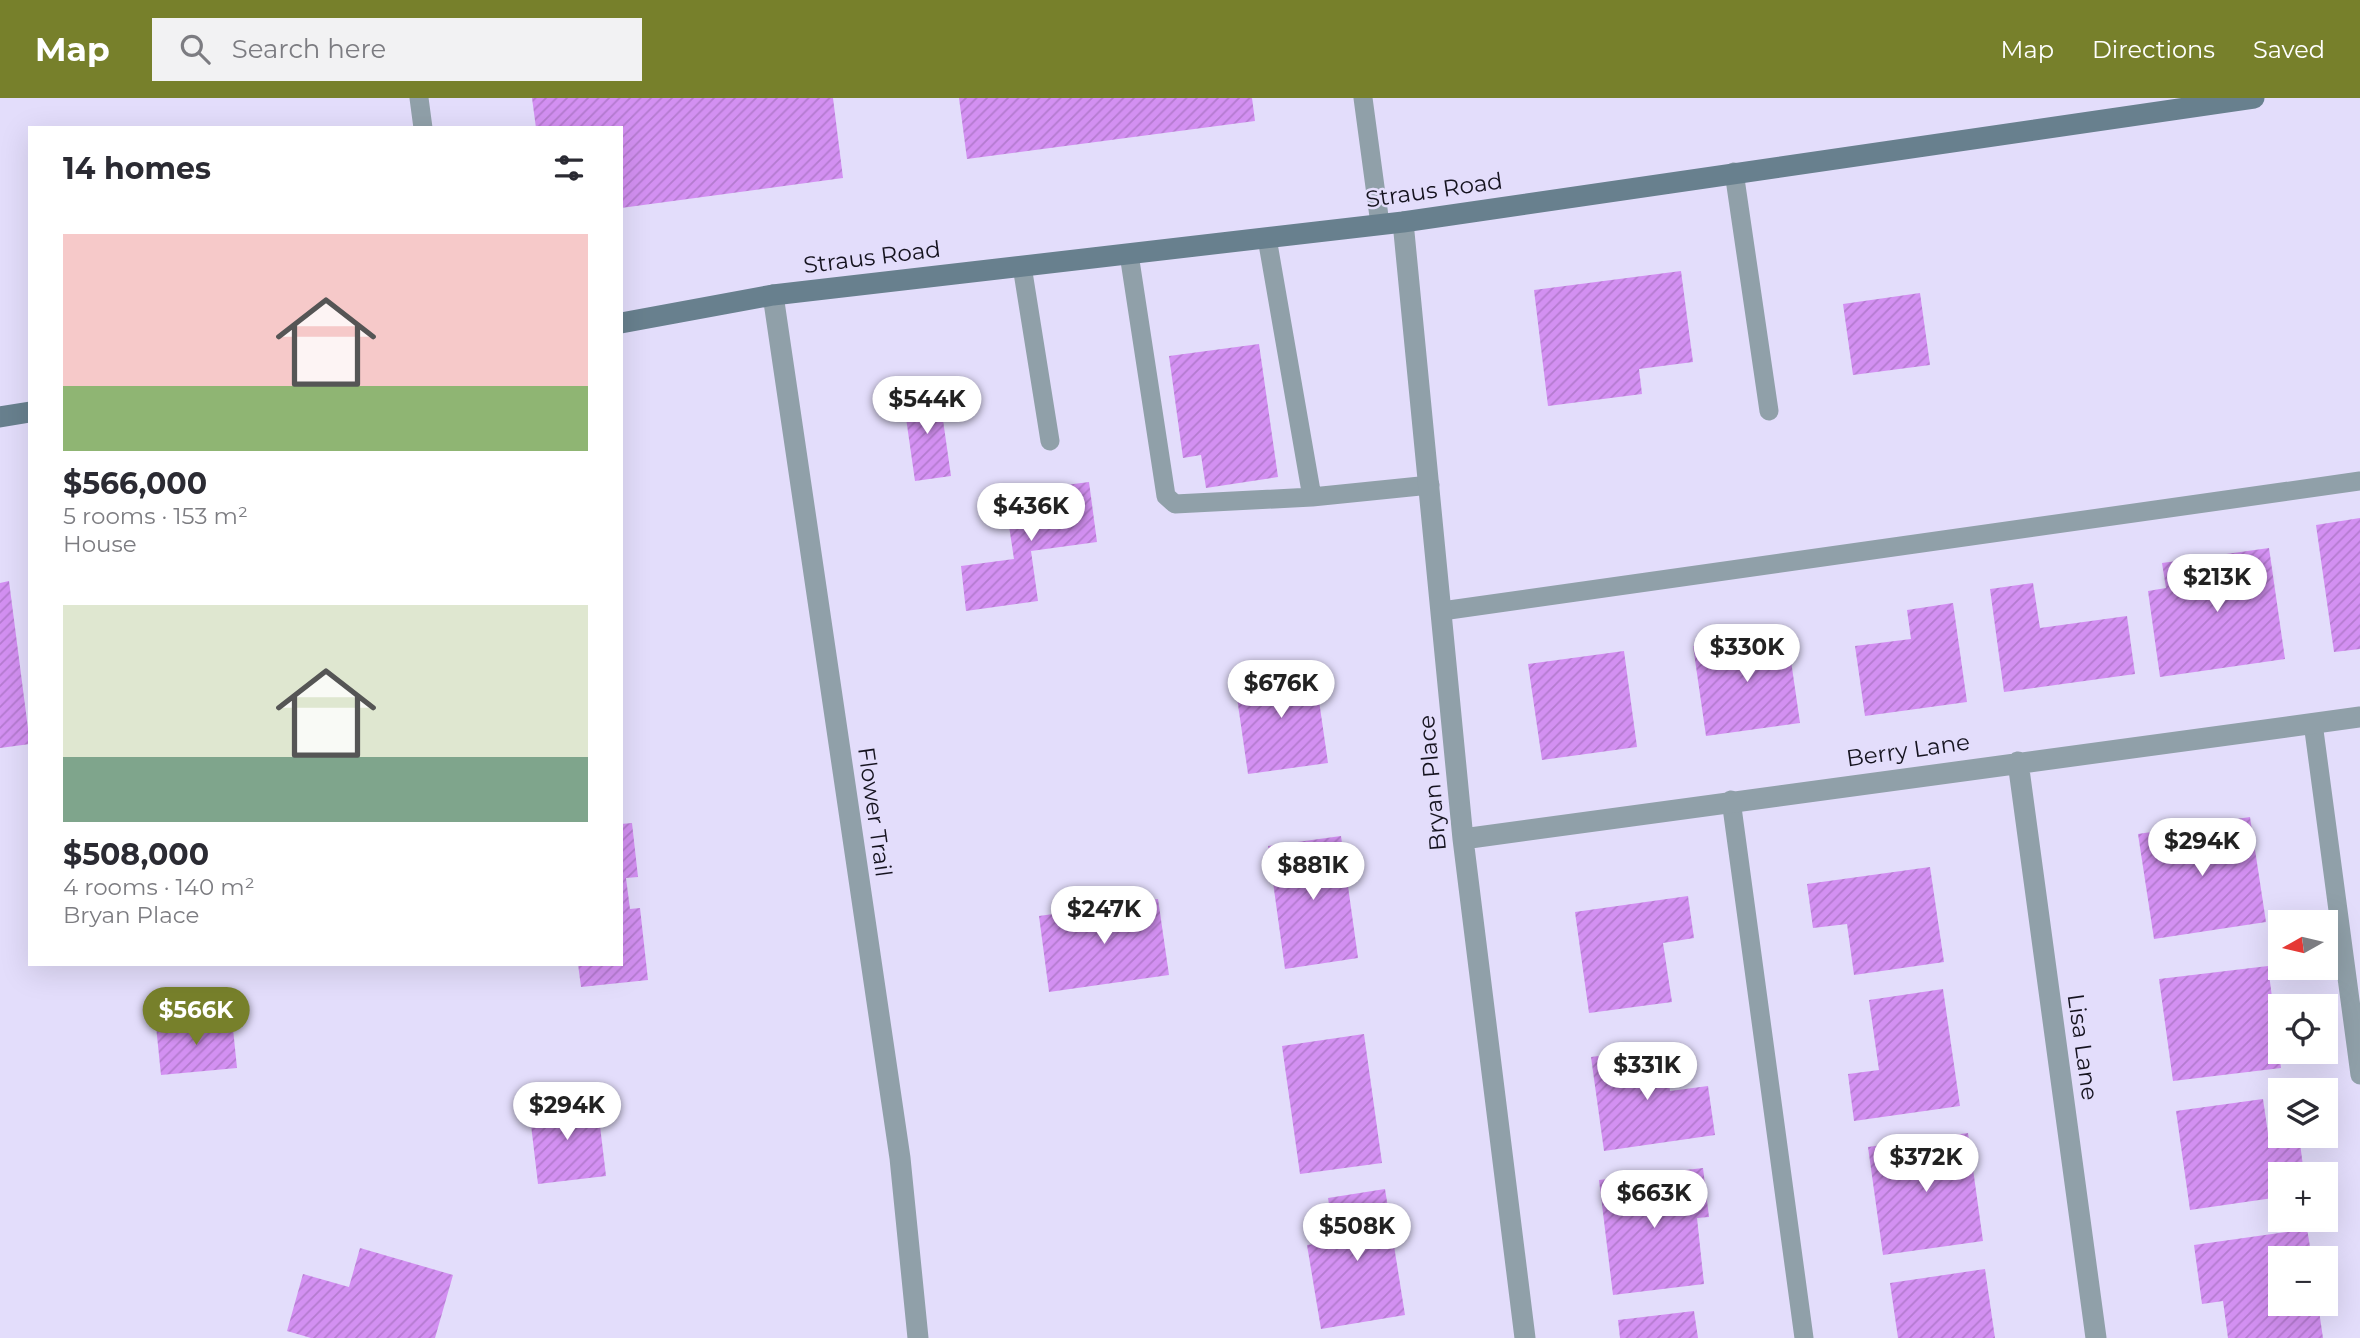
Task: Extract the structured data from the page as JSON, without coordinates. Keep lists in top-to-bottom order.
{
  "streets": {
    "street": [
      "Straus Road",
      "Berry Lane",
      "Bryan Place",
      "Flower Trail",
      "Lisa Lane"
    ]
  },
  "crossings": [
    ["Straus Road", "Bryan Place"],
    ["Straus Road", "Flower Trail"],
    ["Berry Lane", "Bryan Place"],
    ["Berry Lane", "Lisa Lane"]
  ],
  "north": "left",
  "page": {
    "header": "Map",
    "search": "Search here",
    "nav": ["Map", "Directions", "Saved"],
    "heading": "14 homes",
    "list": [
      {
        "name": "$566,000",
        "note": "5 rooms · 153 m² · House"
      },
      {
        "name": "$508,000",
        "note": "4 rooms · 140 m² · Bryan Place"
      }
    ],
    "price": [
      "$544K",
      "$436K",
      "$213K",
      "$330K",
      "$676K",
      "$294K",
      "$881K",
      "$247K",
      "$566K",
      "$331K",
      "$294K",
      "$372K",
      "$663K",
      "$508K"
    ],
    "map_buttons": ["+", "−"]
  }
}
